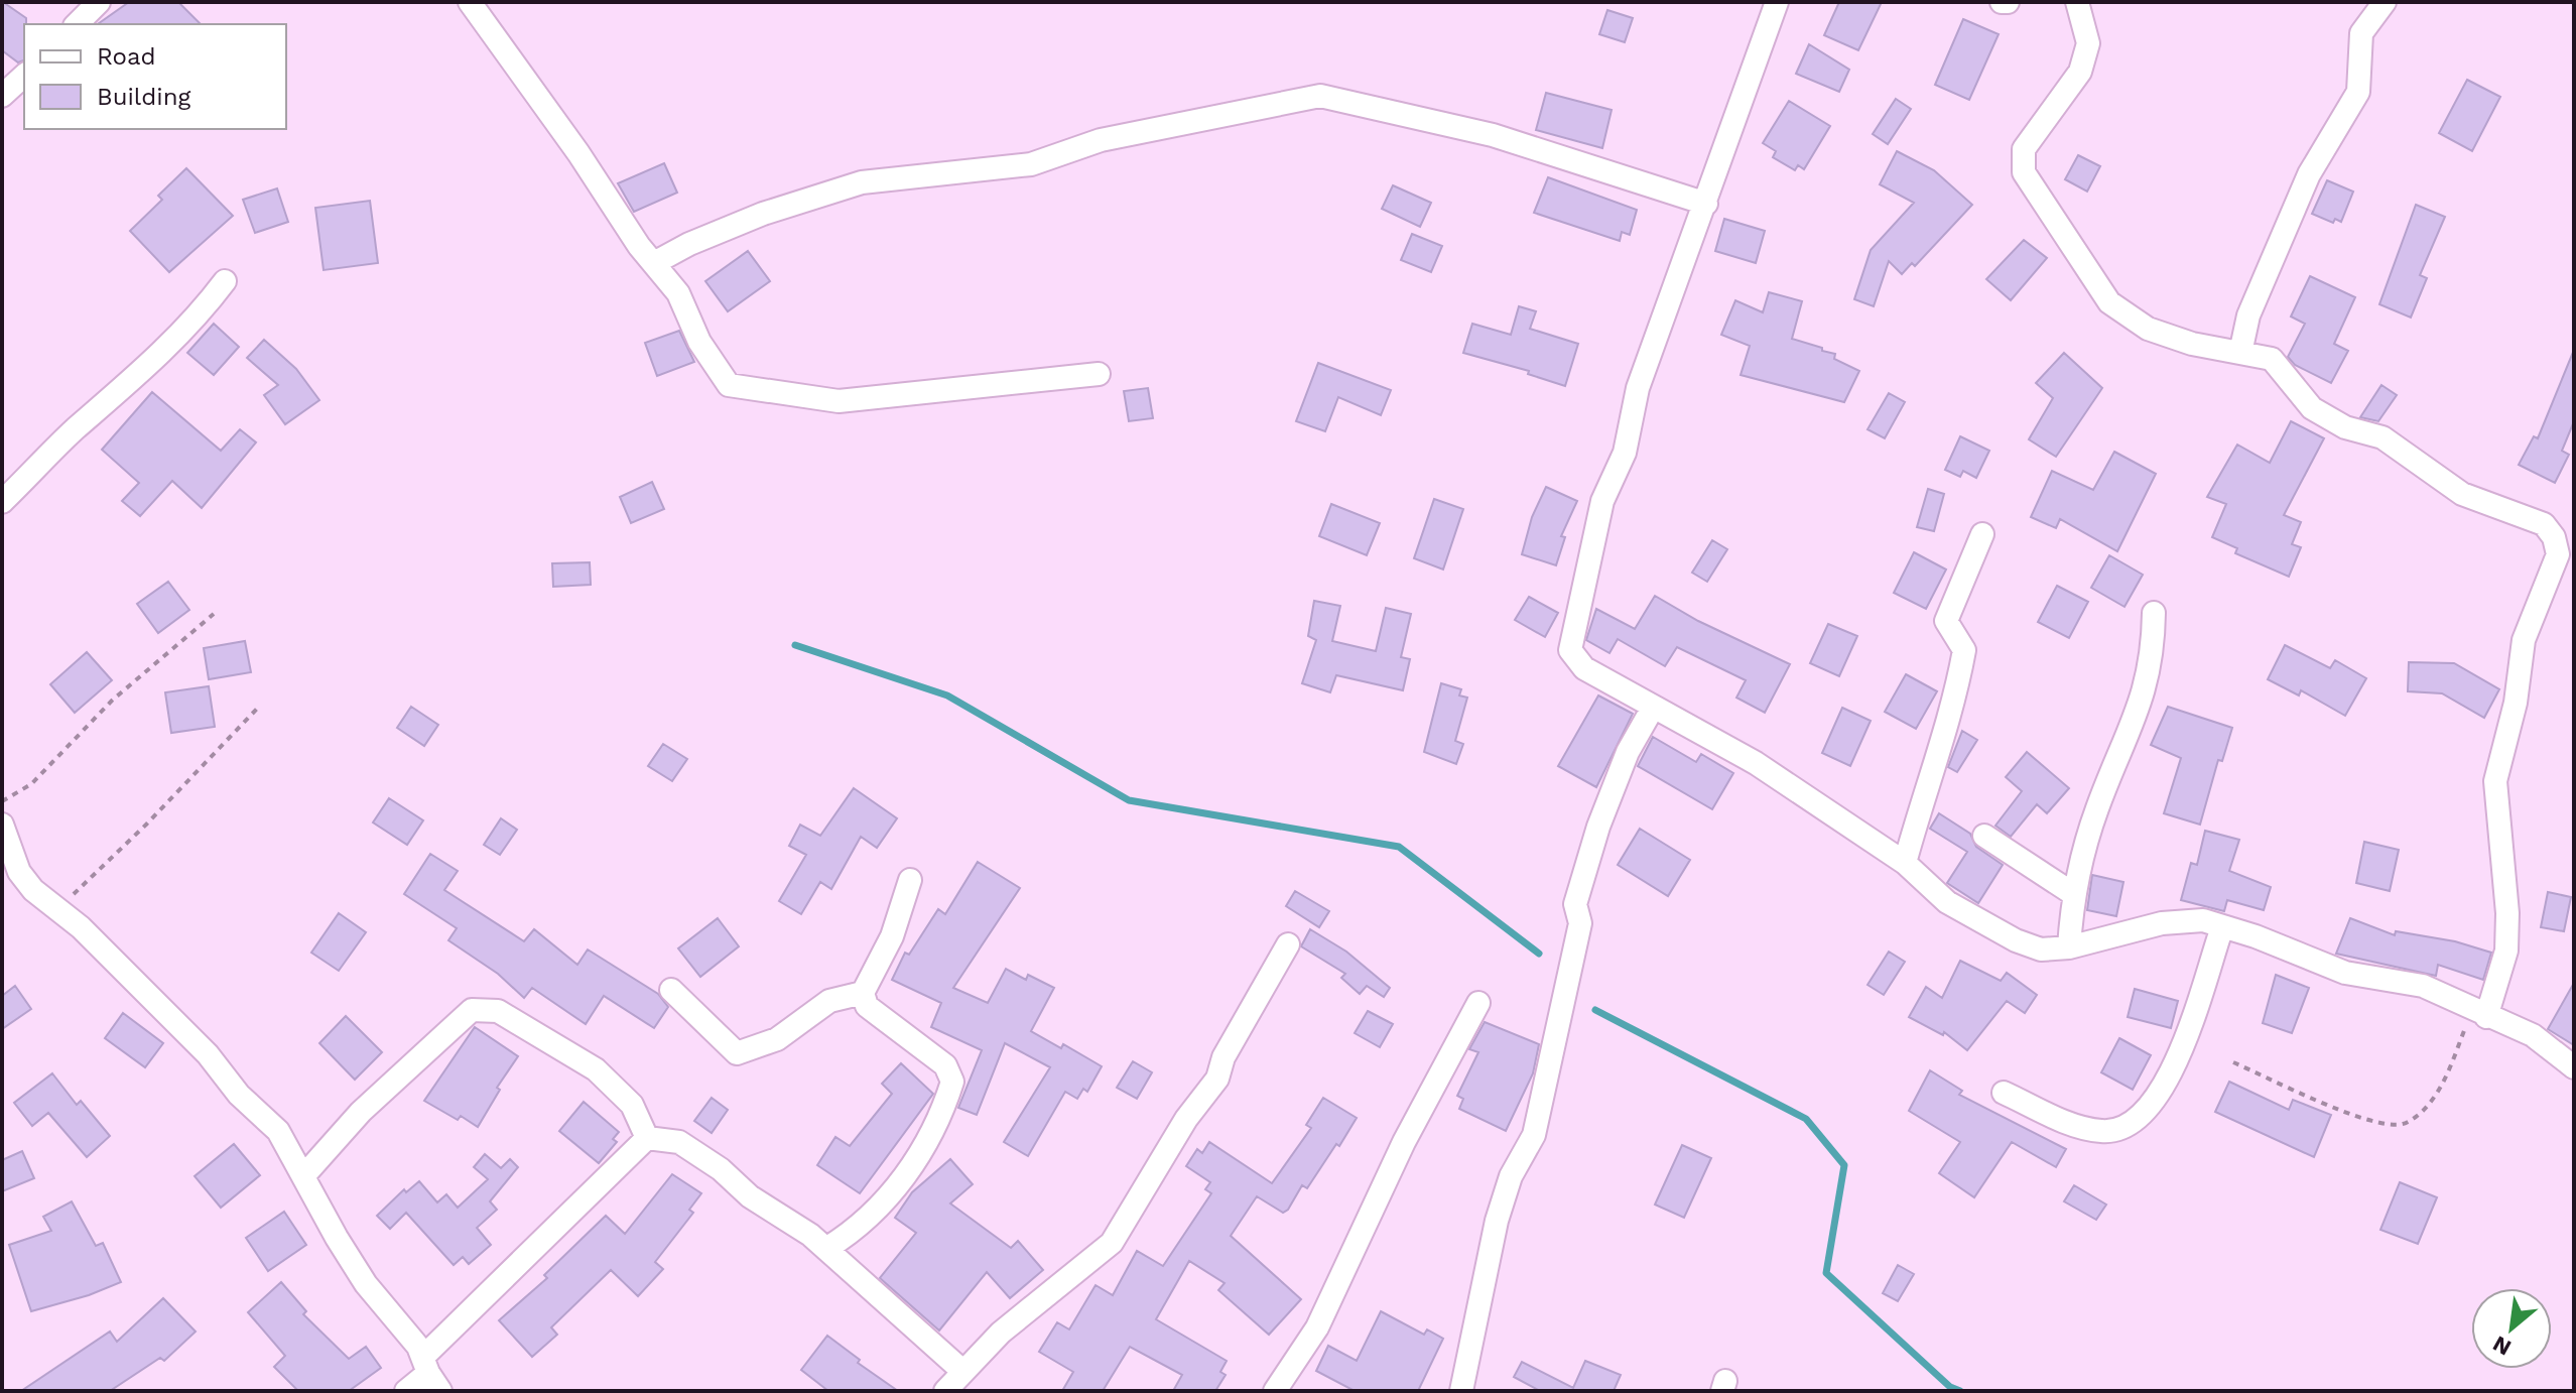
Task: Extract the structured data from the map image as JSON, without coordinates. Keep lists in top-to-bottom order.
{
  "legend": ["Road", "Building"],
  "north": "bottom left"
}
